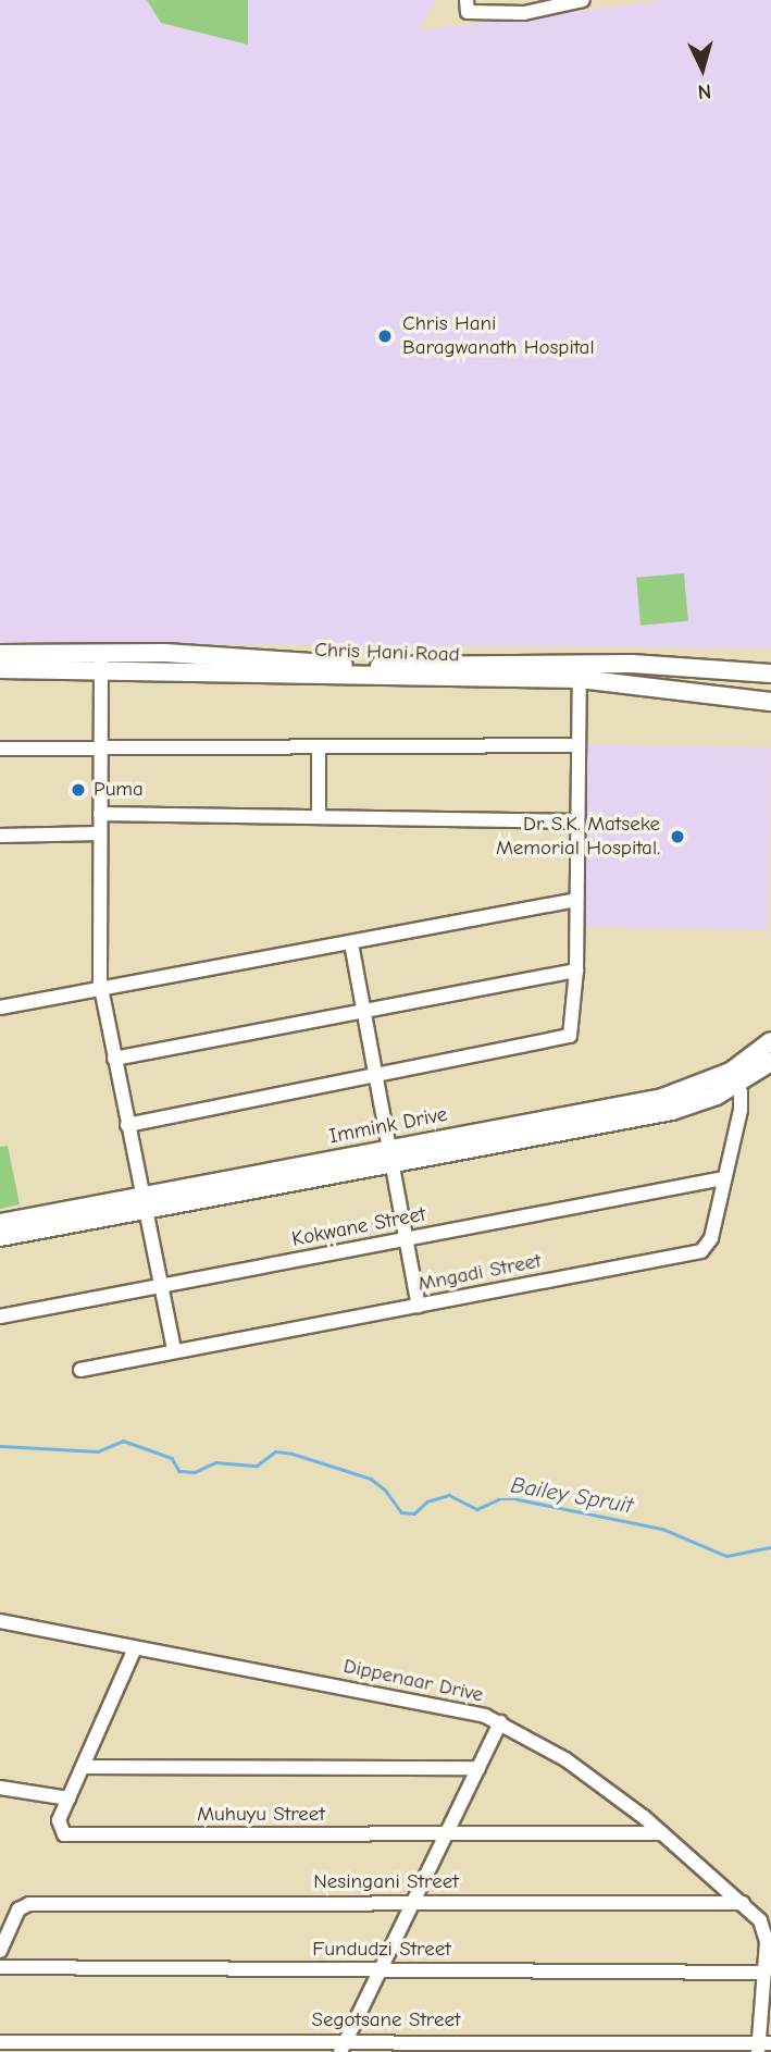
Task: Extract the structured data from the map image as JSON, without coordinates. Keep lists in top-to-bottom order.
{
  "streets": {
    "main road": ["Chris Hani Road", "Immink Drive"],
    "street": [
      "Kokwane Street",
      "Mngadi Street",
      "Dippenaar Drive",
      "Muhuyu Street",
      "Nesingani Street",
      "Fundudzi Street",
      "Segotsane Street"
    ]
  },
  "crossings": [
    ["Immink Drive", "Mngadi Street"],
    ["Kokwane Street", "Mngadi Street"],
    ["Dippenaar Drive", "Muhuyu Street"],
    ["Dippenaar Drive", "Nesingani Street"],
    ["Dippenaar Drive", "Fundudzi Street"],
    ["Dippenaar Drive", "Segotsane Street"]
  ],
  "water": ["Bailey Spruit"],
  "places": ["Chris Hani Baragwanath Hospital", "Puma", "Dr S.K. Matseke Memorial Hospital."],
  "north": "bottom"
}
